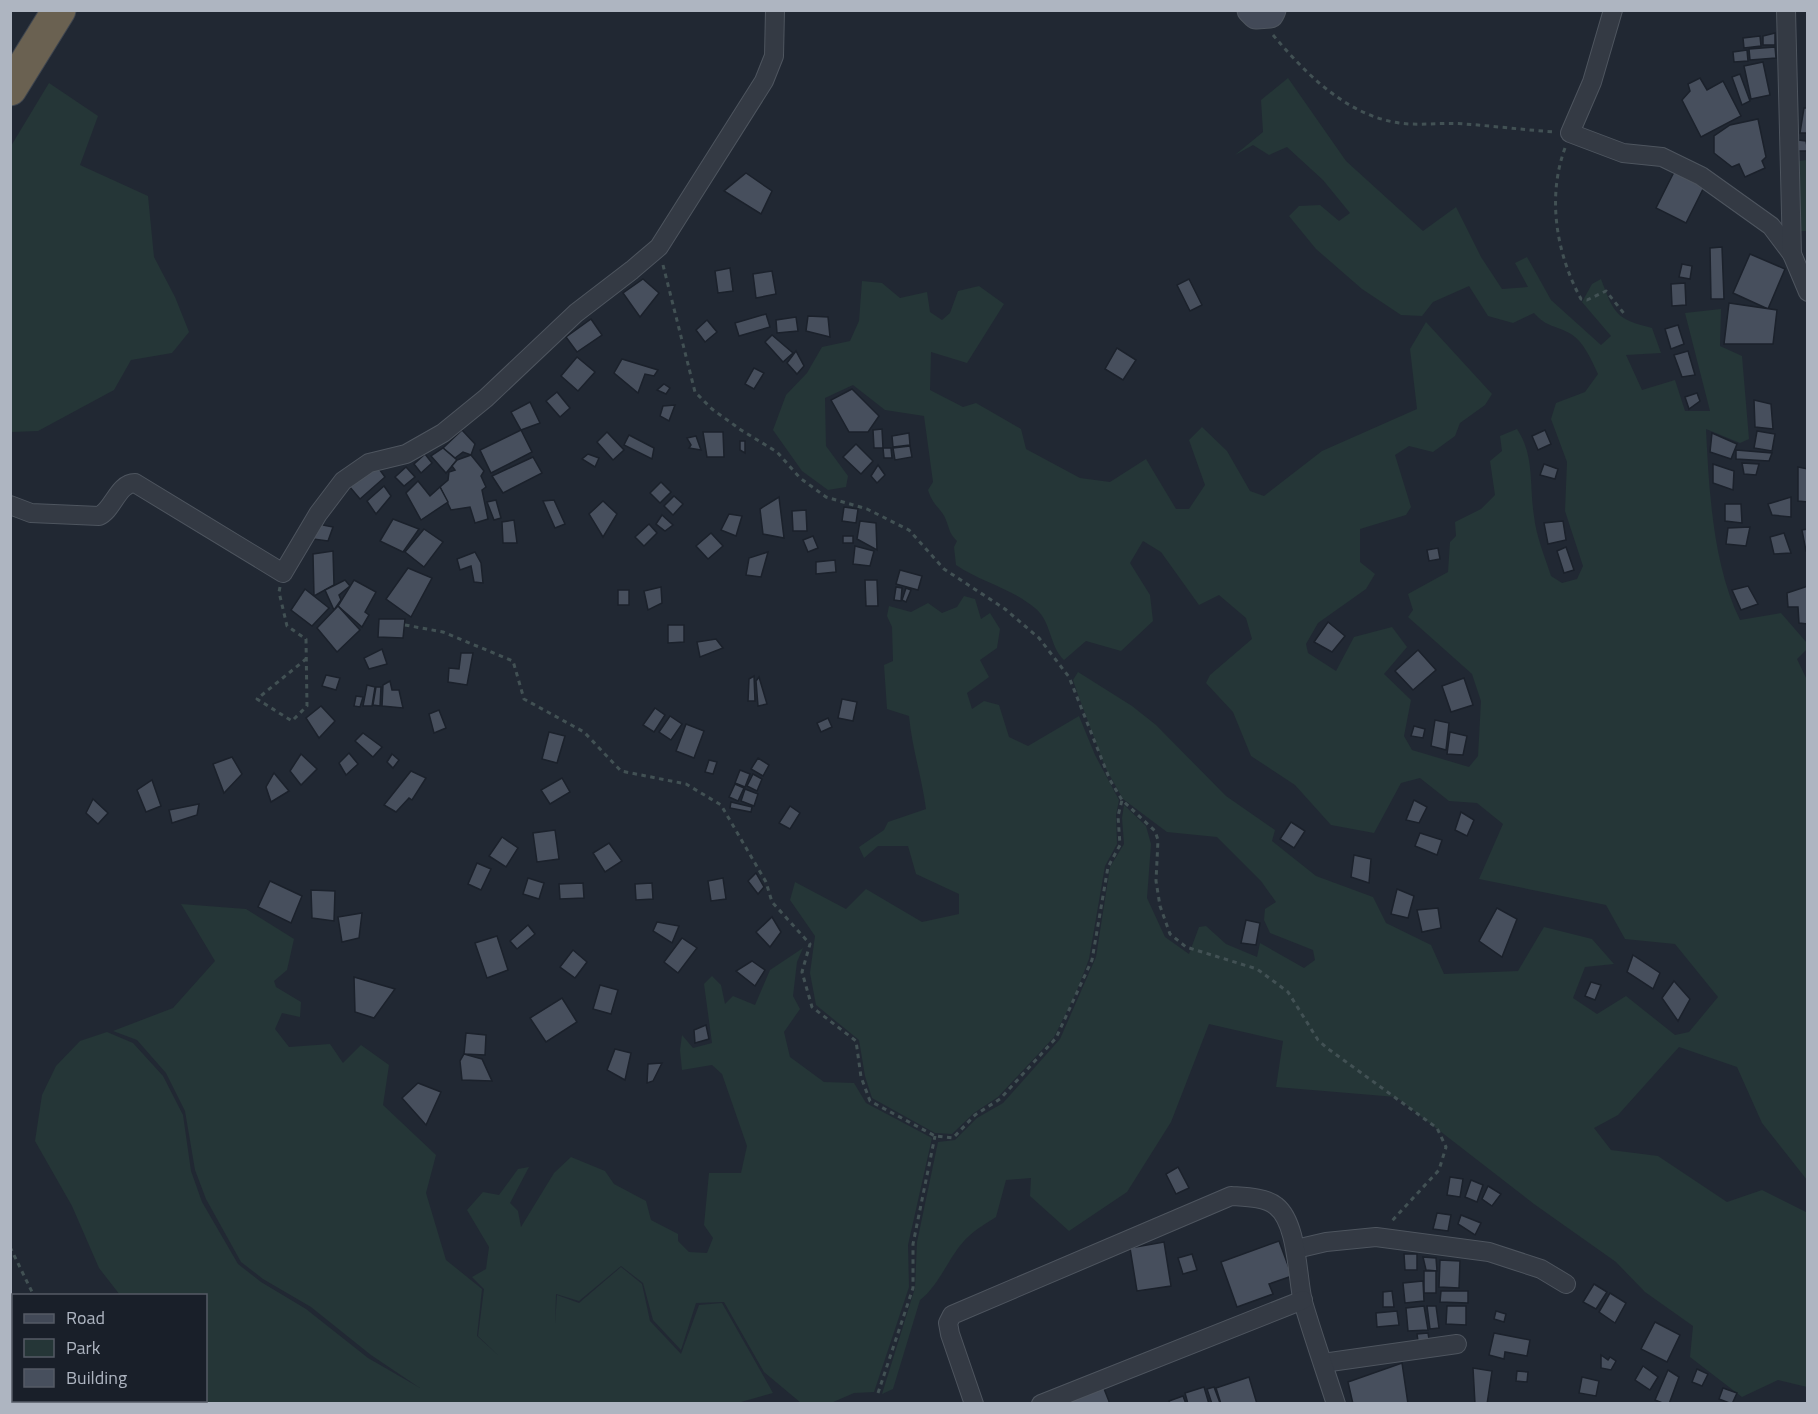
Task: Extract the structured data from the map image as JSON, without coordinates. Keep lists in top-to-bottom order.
{
  "legend": ["Road", "Park", "Building"]
}
